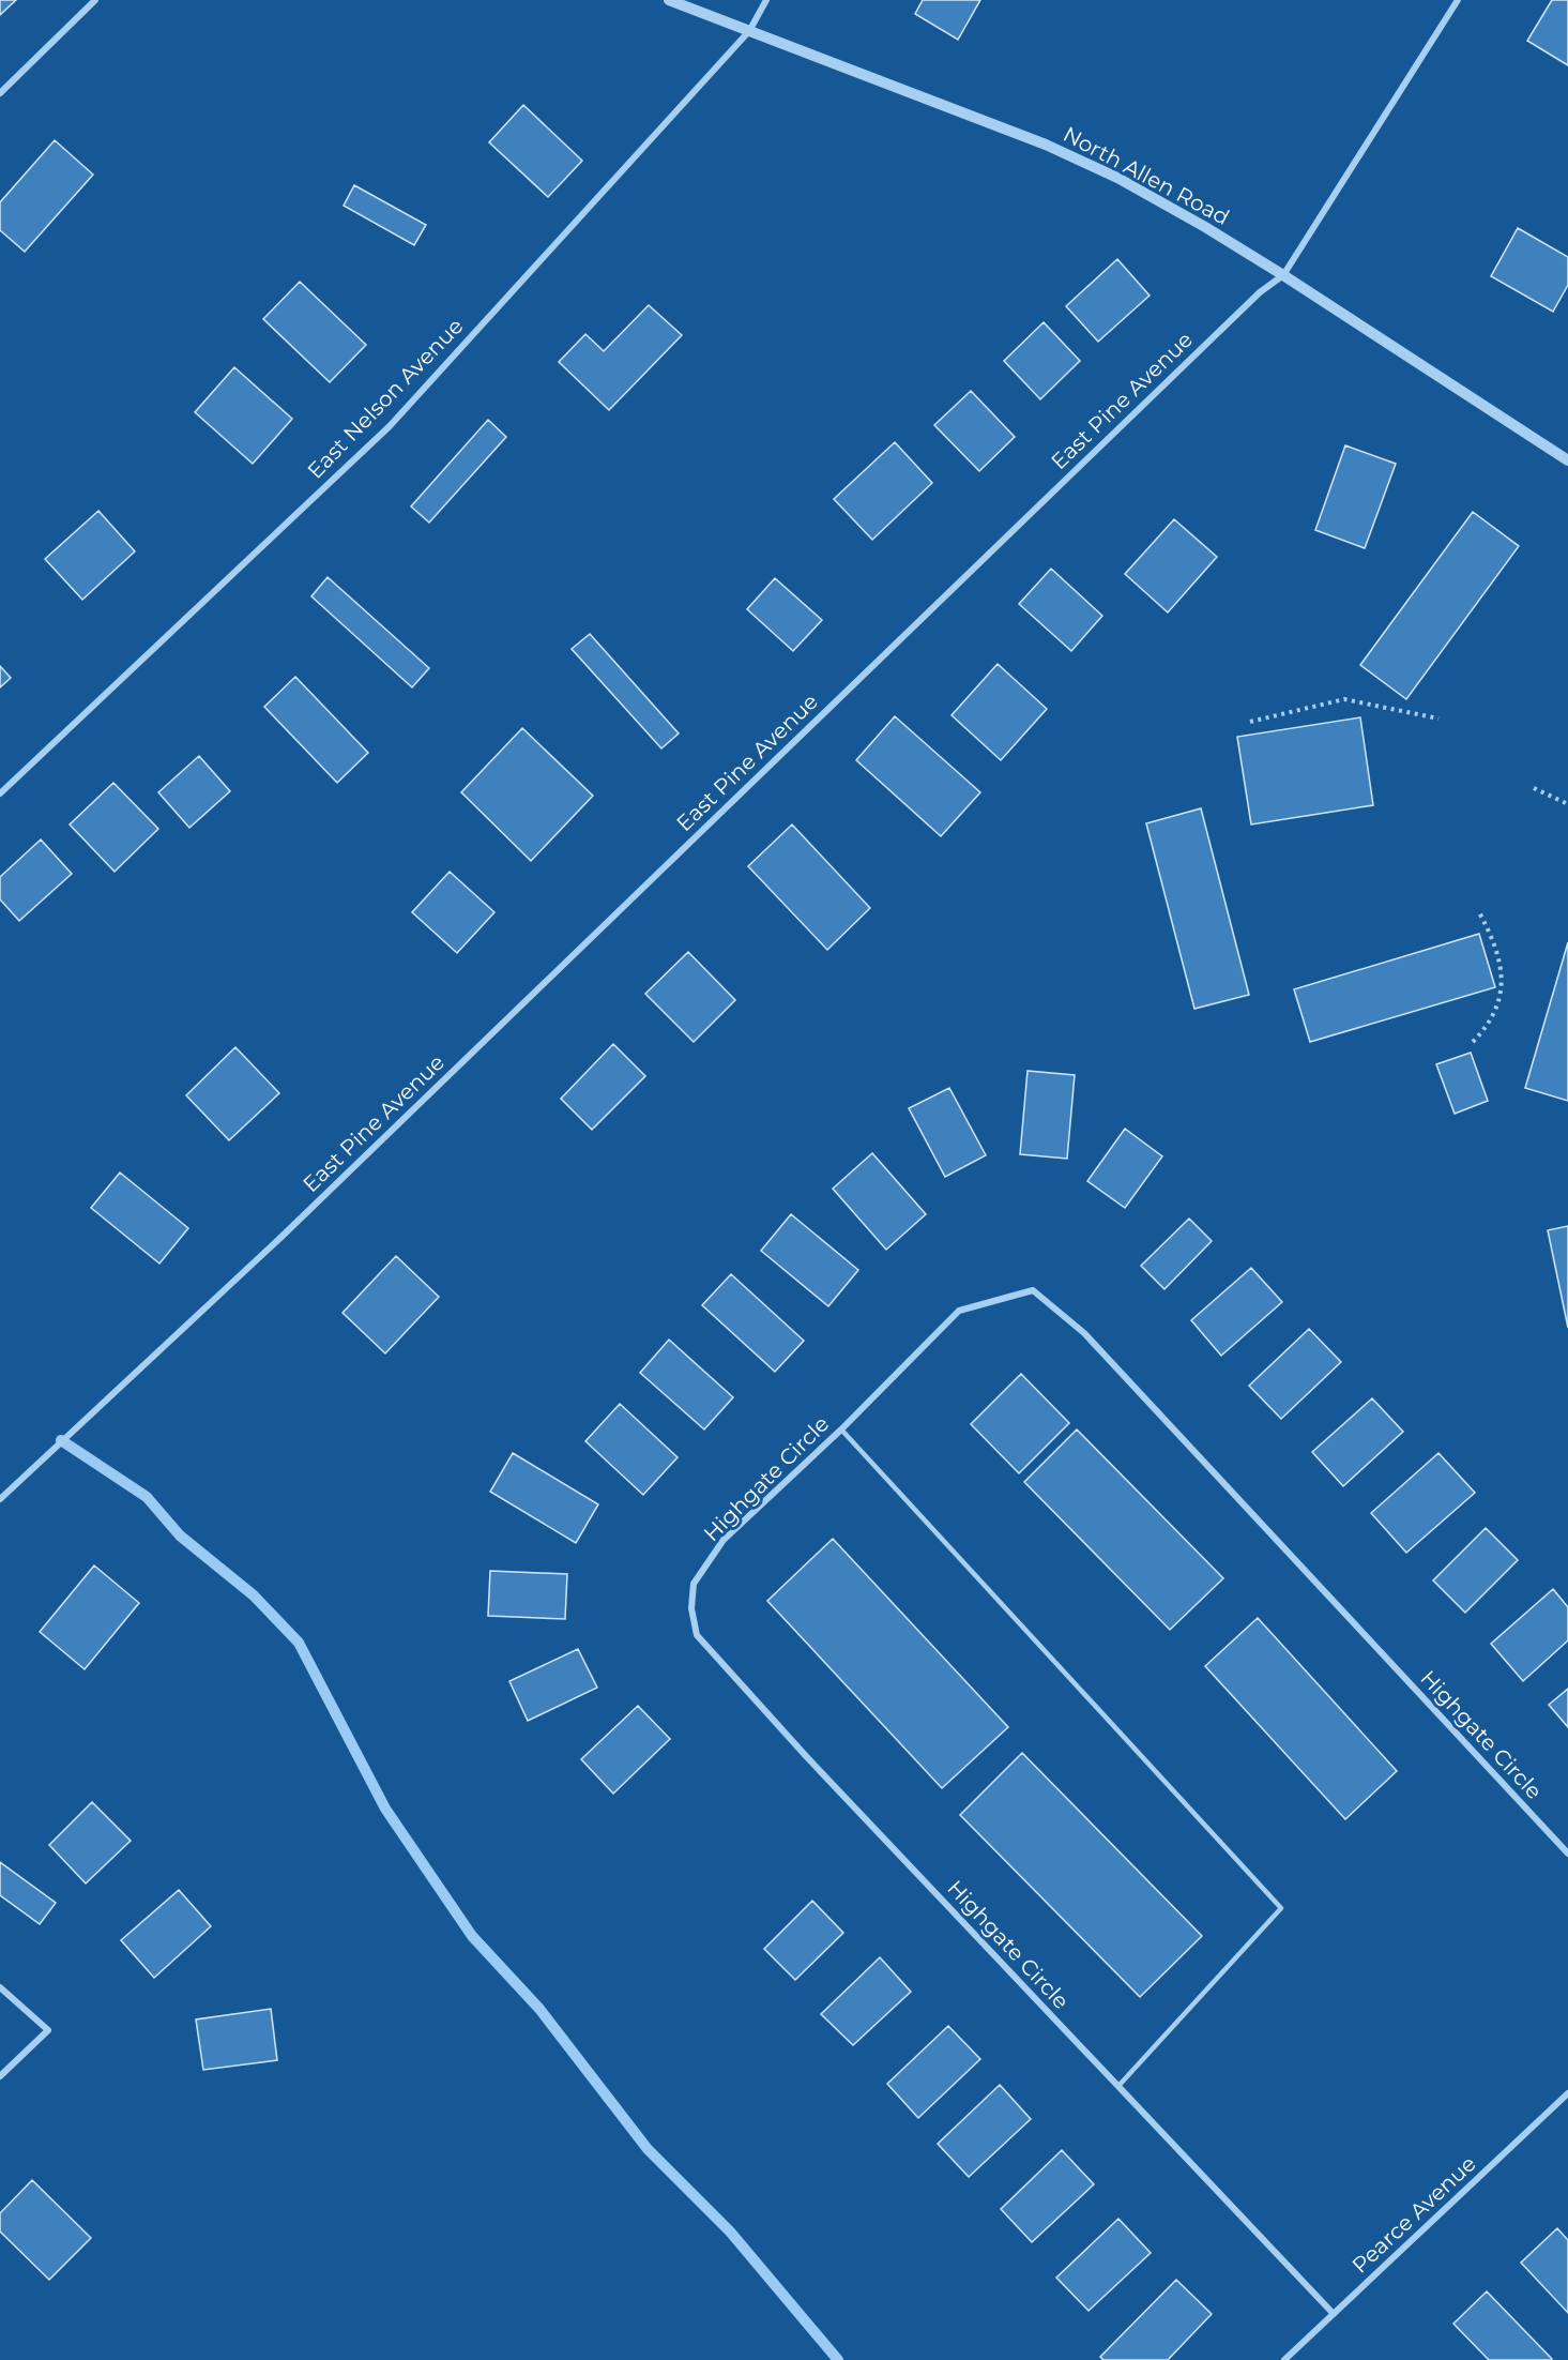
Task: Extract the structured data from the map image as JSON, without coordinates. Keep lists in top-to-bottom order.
{
  "streets": {
    "street": [
      "North Allen Road",
      "East Nelson Avenue",
      "East Pine Avenue",
      "Highgate Circle",
      "Pearce Avenue"
    ]
  },
  "crossings": [
    ["North Allen Road", "East Nelson Avenue"],
    ["North Allen Road", "East Pine Avenue"],
    ["Highgate Circle", "Pearce Avenue"]
  ]
}
